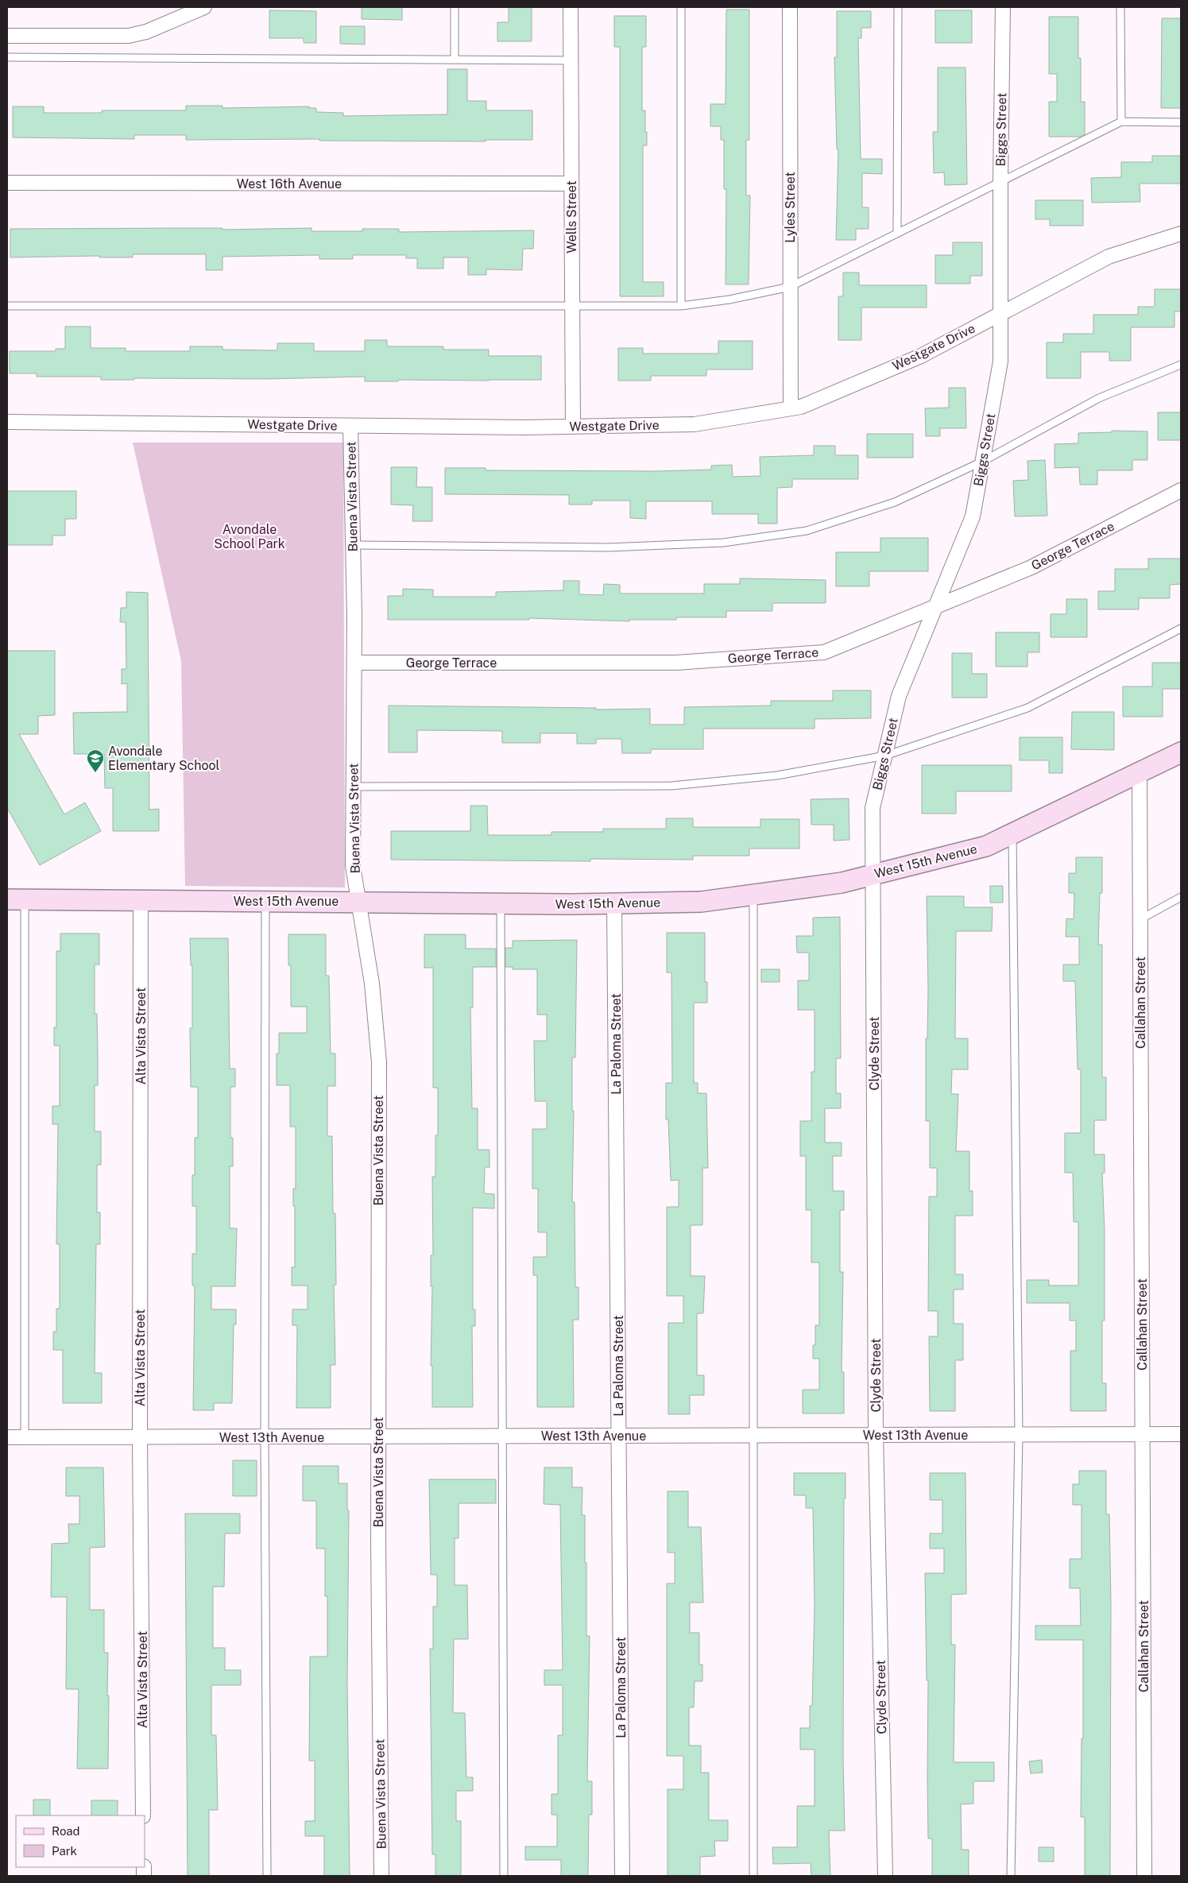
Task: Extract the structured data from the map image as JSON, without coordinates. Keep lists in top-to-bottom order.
{
  "streets": {
    "street": [
      "Biggs Street",
      "West 16th Avenue",
      "Lyles Street",
      "Wells Street",
      "Westgate Drive",
      "Buena Vista Street",
      "George Terrace",
      "West 15th Avenue",
      "Callahan Street",
      "Alta Vista Street",
      "La Paloma Street",
      "Clyde Street",
      "West 13th Avenue"
    ]
  },
  "crossings": [
    ["Biggs Street", "Westgate Drive"],
    ["Biggs Street", "George Terrace"],
    ["Biggs Street", "West 15th Avenue"],
    ["Biggs Street", "Clyde Street"],
    ["West 16th Avenue", "Wells Street"],
    ["Lyles Street", "Westgate Drive"],
    ["Wells Street", "Westgate Drive"],
    ["Westgate Drive", "Buena Vista Street"],
    ["Buena Vista Street", "George Terrace"],
    ["Buena Vista Street", "West 15th Avenue"],
    ["Buena Vista Street", "West 13th Avenue"],
    ["West 15th Avenue", "Callahan Street"],
    ["West 15th Avenue", "Alta Vista Street"],
    ["West 15th Avenue", "La Paloma Street"],
    ["West 15th Avenue", "Clyde Street"],
    ["Callahan Street", "West 13th Avenue"],
    ["Alta Vista Street", "West 13th Avenue"],
    ["La Paloma Street", "West 13th Avenue"],
    ["Clyde Street", "West 13th Avenue"]
  ],
  "parks": ["Avondale School Park"],
  "places": {
    "school or university": ["Avondale Elementary School"]
  },
  "legend": ["Road", "Park"]
}
